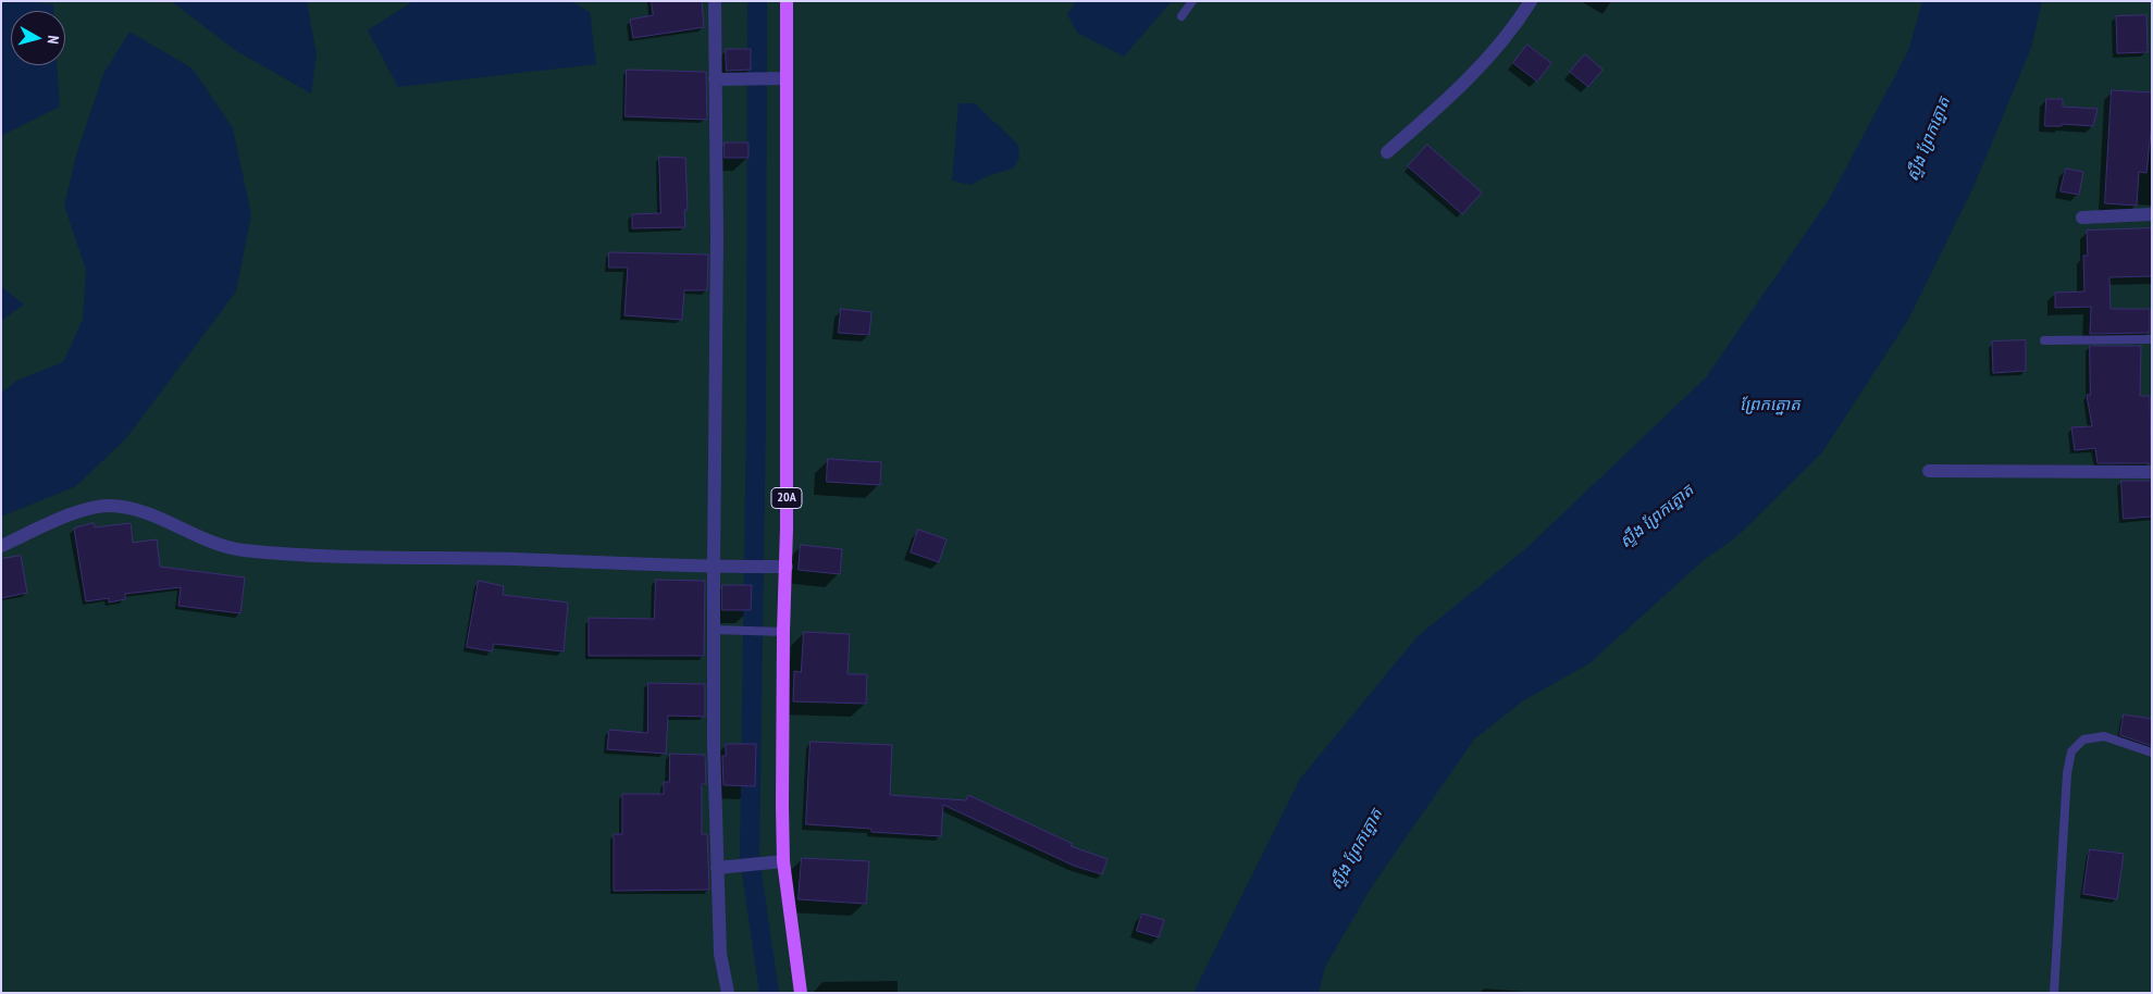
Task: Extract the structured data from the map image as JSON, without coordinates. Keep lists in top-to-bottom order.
{
  "streets": {
    "main road": ["20A"]
  },
  "water": ["ស្ទឹង ព្រែកត្នោត", "ព្រែកត្នោត"],
  "north": "right"
}
